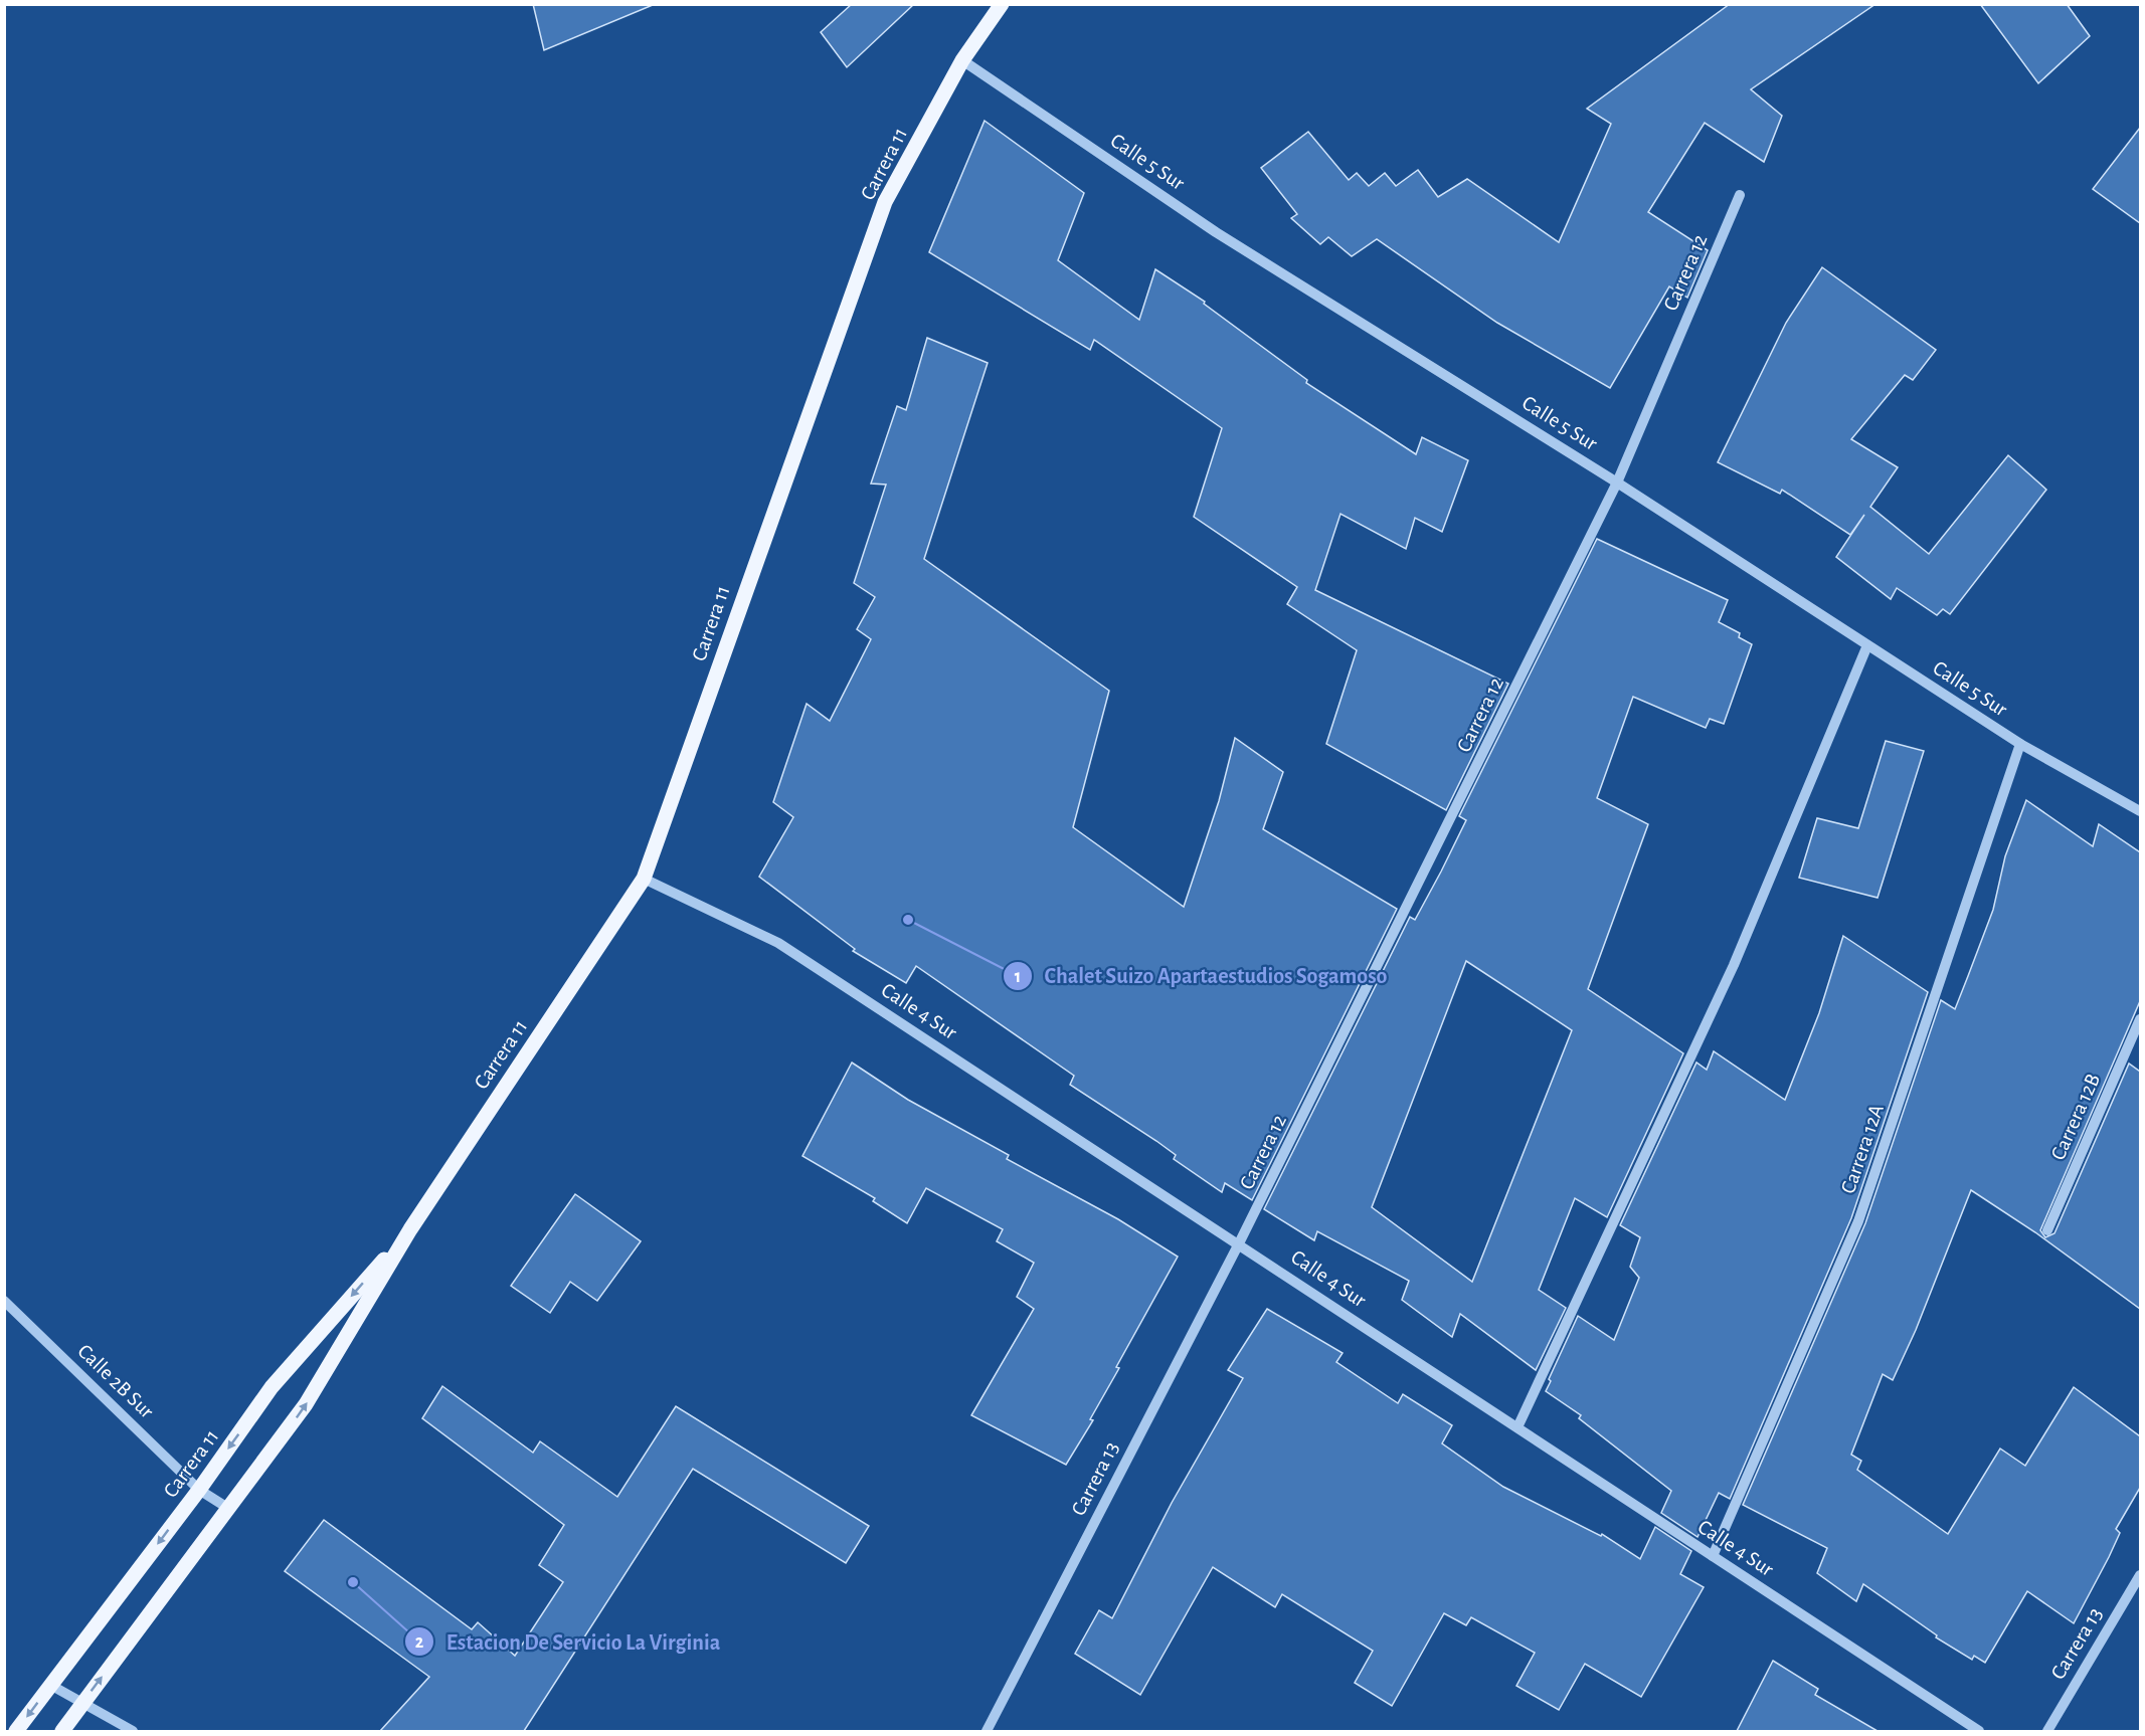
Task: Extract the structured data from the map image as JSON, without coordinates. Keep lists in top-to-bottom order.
{
  "streets": {
    "main road": ["Carrera 11"],
    "street": [
      "Calle 5 Sur",
      "Carrera 12",
      "Calle 4 Sur",
      "Carrera 12B",
      "Carrera 12A",
      "Calle 2B Sur",
      "Carrera 13"
    ]
  },
  "crossings": [
    ["Calle 5 Sur", "Carrera 11"],
    ["Calle 5 Sur", "Carrera 12"],
    ["Calle 5 Sur", "Carrera 12A"],
    ["Carrera 11", "Calle 4 Sur"],
    ["Carrera 11", "Calle 2B Sur"],
    ["Carrera 12", "Calle 4 Sur"],
    ["Carrera 12", "Carrera 13"],
    ["Calle 4 Sur", "Carrera 12A"],
    ["Calle 4 Sur", "Carrera 13"]
  ],
  "places": ["Chalet Suizo Apartaestudios Sogamoso", "Estacion De Servicio La Virginia"]
}
